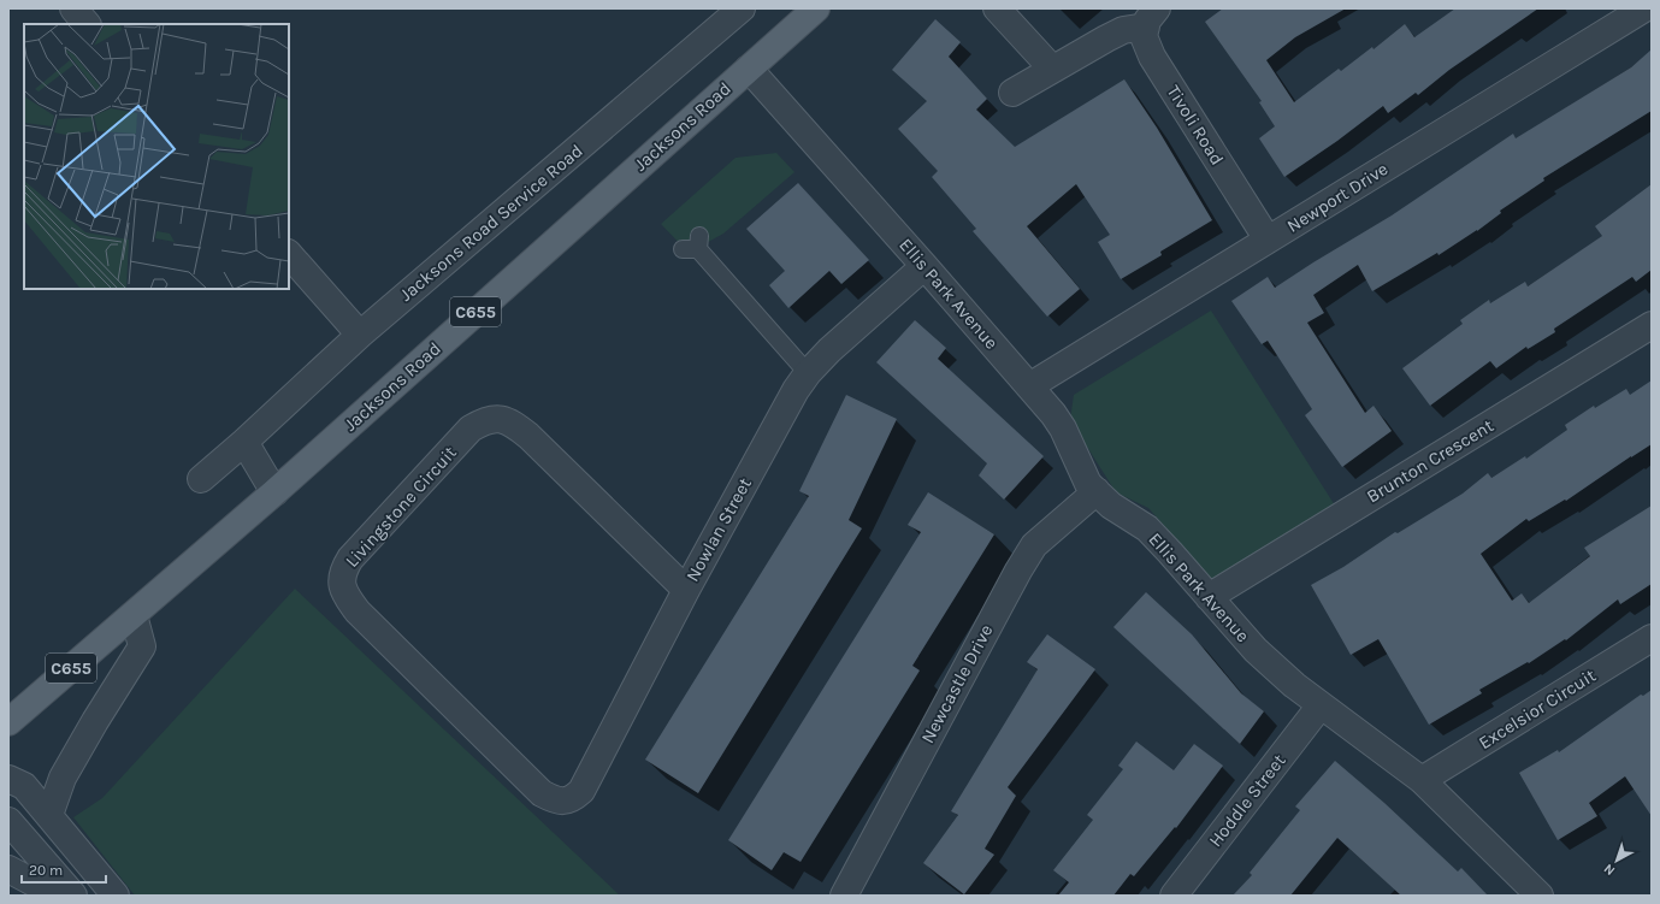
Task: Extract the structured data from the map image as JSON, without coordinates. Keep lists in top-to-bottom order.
{
  "streets": {
    "main road": ["Jacksons Road", "C655"],
    "street": [
      "Tivoli Road",
      "Newport Drive",
      "Jacksons Road Service Road",
      "Ellis Park Avenue",
      "Brunton Crescent",
      "Livingstone Circuit",
      "Nowlan Street",
      "Newcastle Drive",
      "Excelsior Circuit",
      "Hoddle Street"
    ]
  },
  "crossings": [
    ["Tivoli Road", "Newport Drive"],
    ["Jacksons Road", "Ellis Park Avenue"],
    ["Newport Drive", "Ellis Park Avenue"],
    ["Ellis Park Avenue", "Brunton Crescent"],
    ["Ellis Park Avenue", "Nowlan Street"],
    ["Ellis Park Avenue", "Newcastle Drive"],
    ["Ellis Park Avenue", "Excelsior Circuit"],
    ["Ellis Park Avenue", "Hoddle Street"],
    ["Livingstone Circuit", "Nowlan Street"]
  ],
  "scale_bar": "20 m",
  "north": "bottom left"
}
